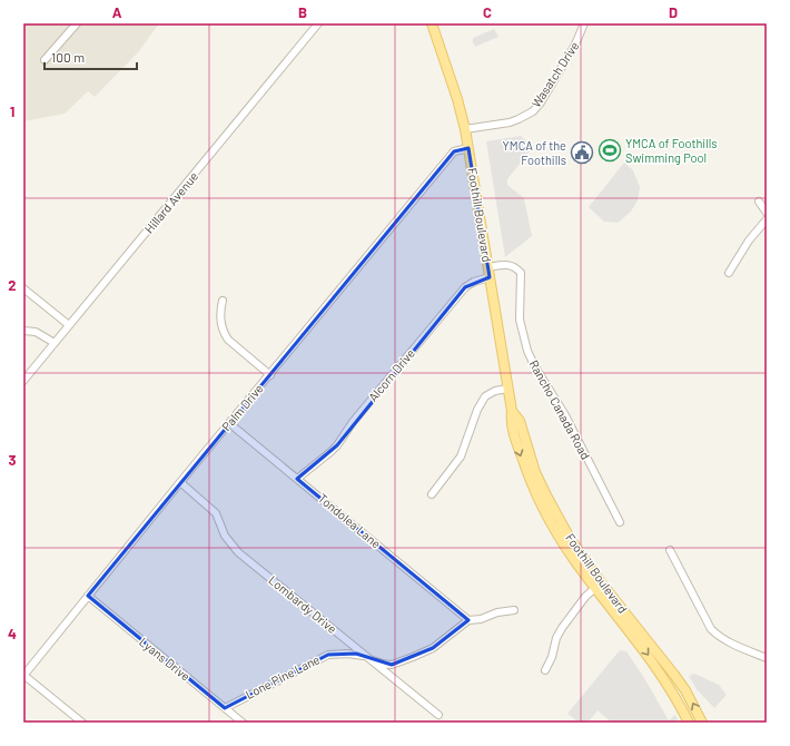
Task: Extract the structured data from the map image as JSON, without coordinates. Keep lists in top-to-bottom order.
{
  "streets": {
    "main road": ["Foothill Boulevard"],
    "street": [
      "Wasatch Drive",
      "Hillard Avenue",
      "Alcorn Drive",
      "Palm Drive",
      "Rancho Canada Road",
      "Tondolea Lane",
      "Lombardy Drive",
      "Lyans Drive",
      "Lone Pine Lane"
    ]
  },
  "crossings": [
    ["Wasatch Drive", "Foothill Boulevard"],
    ["Foothill Boulevard", "Alcorn Drive"],
    ["Foothill Boulevard", "Palm Drive"],
    ["Foothill Boulevard", "Rancho Canada Road"],
    ["Alcorn Drive", "Tondolea Lane"],
    ["Palm Drive", "Tondolea Lane"],
    ["Palm Drive", "Lombardy Drive"],
    ["Palm Drive", "Lyans Drive"],
    ["Tondolea Lane", "Lone Pine Lane"],
    ["Lombardy Drive", "Lone Pine Lane"],
    ["Lyans Drive", "Lone Pine Lane"]
  ],
  "places": {
    "sports": ["YMCA of Foothills Swimming Pool"],
    "public building": ["YMCA of the Foothills"]
  },
  "scale_bar": "100 m",
  "grid": {
    "columns": [
      "A",
      "B",
      "C",
      "D"
    ],
    "rows": [
      "1",
      "2",
      "3",
      "4"
    ]
  }
}
